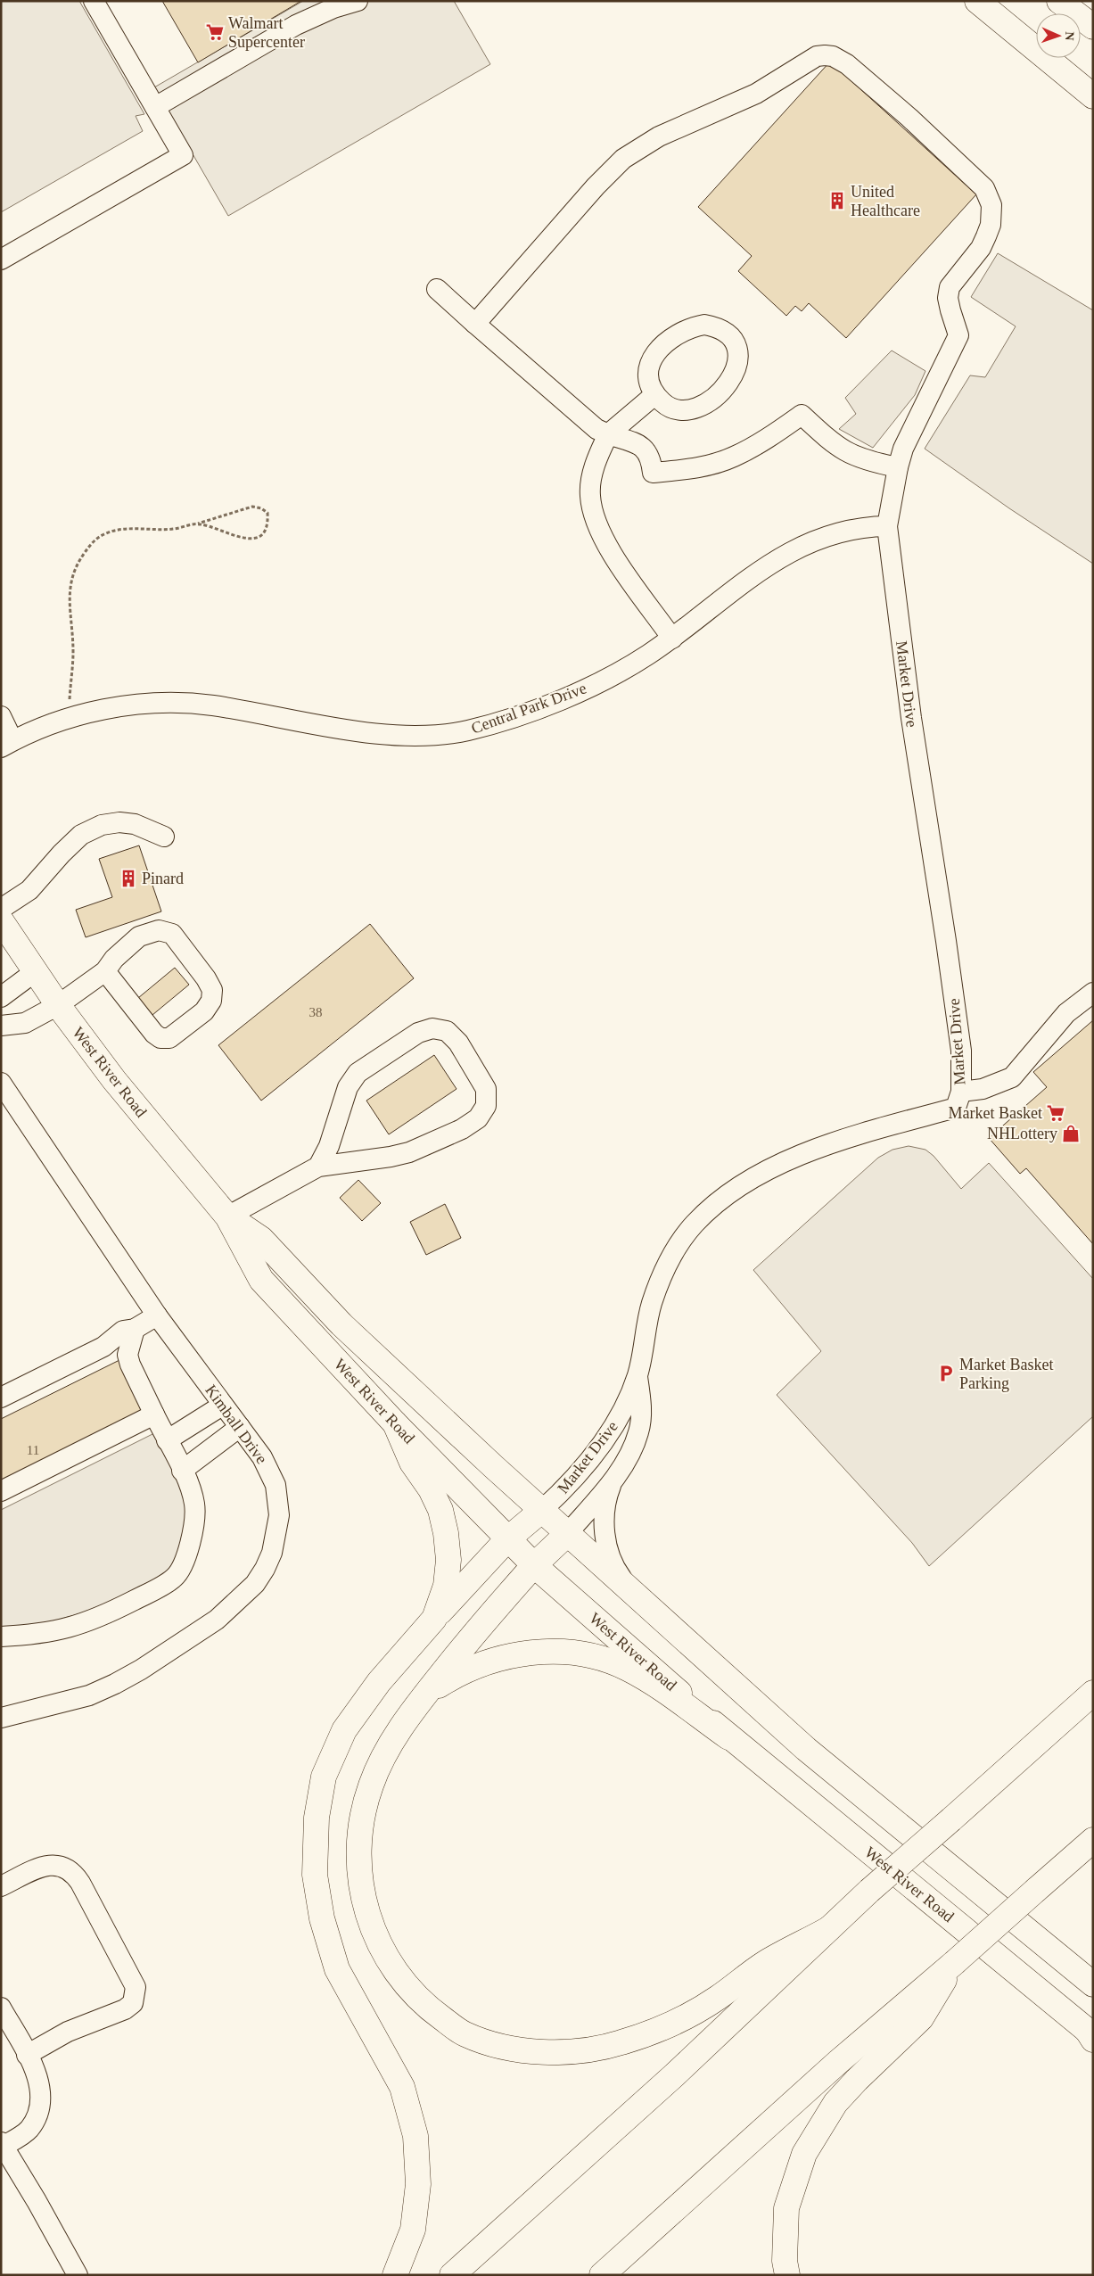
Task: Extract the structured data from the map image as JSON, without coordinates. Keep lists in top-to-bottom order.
{
  "streets": {
    "main road": ["West River Road"],
    "street": ["Market Drive", "Central Park Drive", "Kimball Drive"]
  },
  "crossings": [
    ["Market Drive", "Central Park Drive"],
    ["Market Drive", "West River Road"]
  ],
  "places": {
    "supermarket": ["Walmart Supercenter", "Market Basket"],
    "building": ["United Healthcare", "Pinard"],
    "shop": ["NHLottery"],
    "parking": ["Market Basket Parking"]
  },
  "house_numbers": ["38", "11"],
  "north": "right"
}
